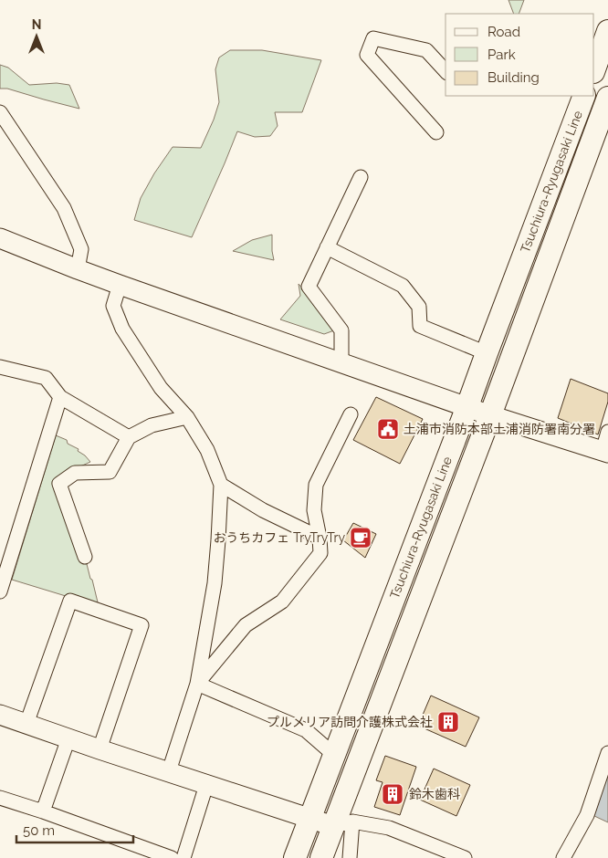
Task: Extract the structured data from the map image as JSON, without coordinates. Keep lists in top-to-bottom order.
{
  "streets": {
    "main road": ["Tsuchiura-Ryugasaki Line"]
  },
  "places": {
    "public building": ["土浦市消防本部土浦消防署南分署"],
    "cafe": ["おうちカフェ TryTryTry"],
    "building": ["プルメリア訪問介護株式会社", "鈴木歯科"]
  },
  "legend": ["Road", "Park", "Building"],
  "scale_bar": "50 m",
  "north": "top"
}
